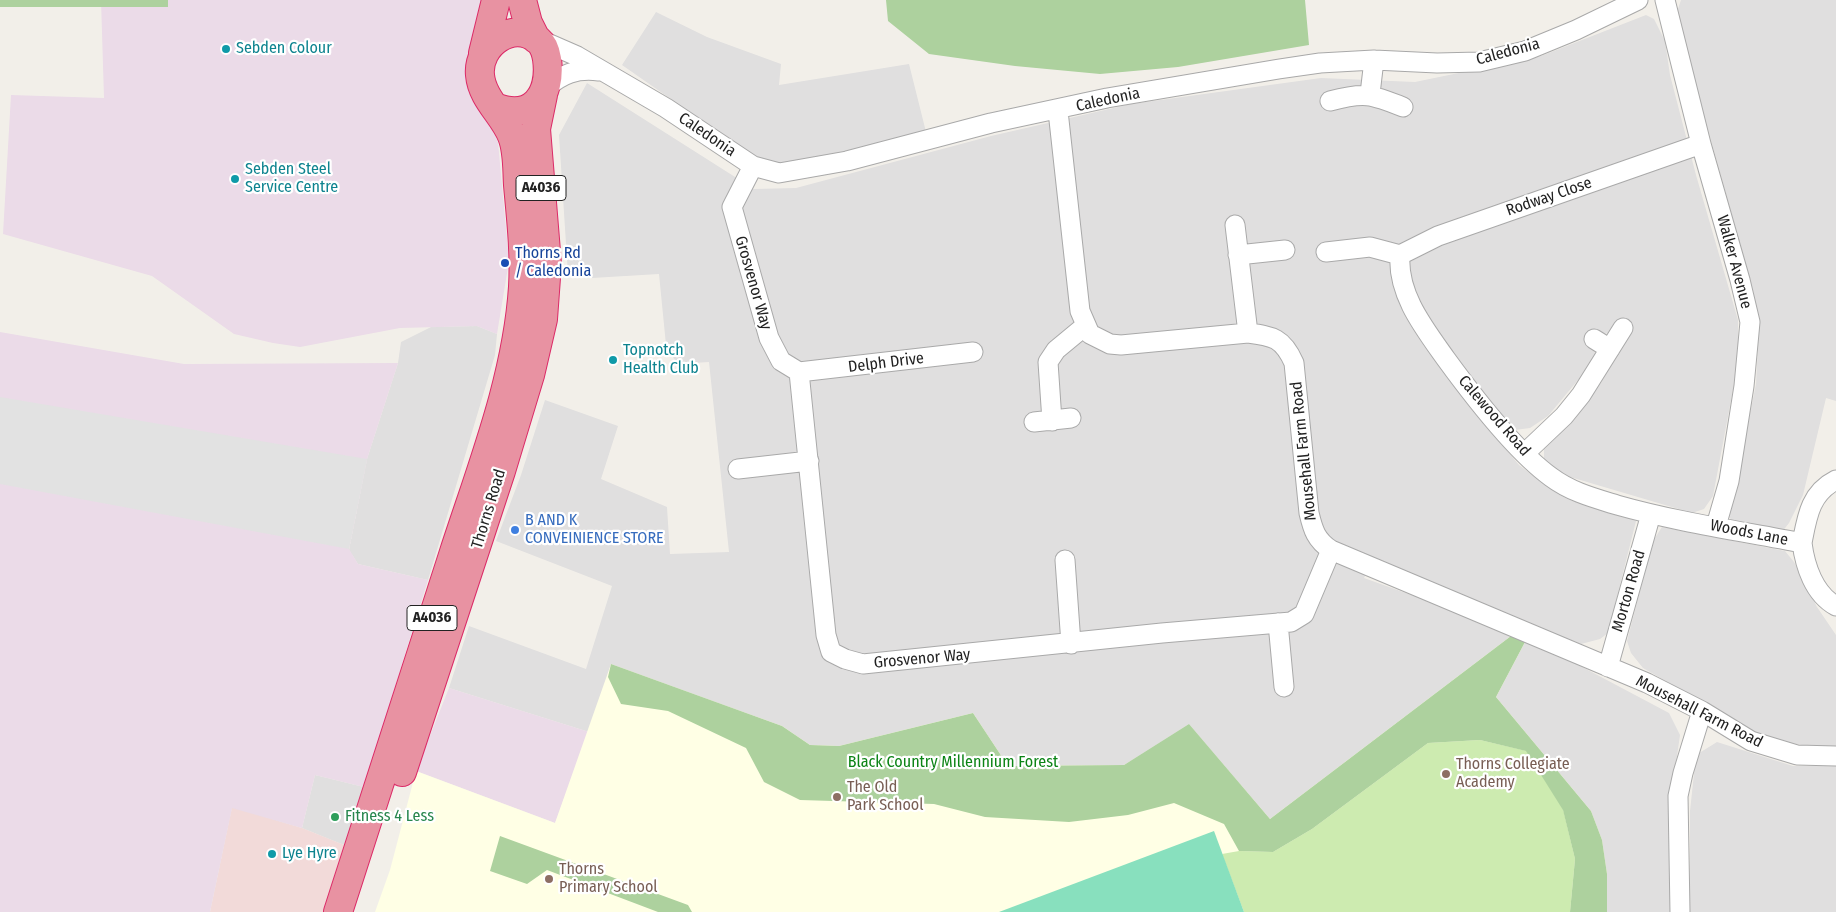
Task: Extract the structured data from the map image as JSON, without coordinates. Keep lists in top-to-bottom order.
{
  "streets": {
    "highway": ["A4036", "Thorns Road"],
    "street": [
      "Caledonia",
      "Rodway Close",
      "Walker Avenue",
      "Grosvenor Way",
      "Delph Drive",
      "Calewood Road",
      "Mousehall Farm Road",
      "Woods Lane",
      "Morton Road"
    ]
  },
  "crossings": [
    ["Caledonia", "A4036"],
    ["Caledonia", "Grosvenor Way"],
    ["Caledonia", "Thorns Road"],
    ["A4036", "Thorns Road"],
    ["Rodway Close", "Walker Avenue"],
    ["Rodway Close", "Calewood Road"],
    ["Walker Avenue", "Woods Lane"],
    ["Grosvenor Way", "Delph Drive"],
    ["Grosvenor Way", "Mousehall Farm Road"],
    ["Calewood Road", "Woods Lane"],
    ["Calewood Road", "Morton Road"],
    ["Mousehall Farm Road", "Morton Road"],
    ["Woods Lane", "Morton Road"]
  ],
  "parks": ["Black Country Millennium Forest"],
  "places": [
    "Sebden Colour",
    "Sebden Steel Service Centre",
    "Thorns Rd / Caledonia",
    "Topnotch Health Club",
    "B AND K CONVEINIENCE STORE",
    "Thorns Collegiate Academy",
    "The Old Park School",
    "Fitness 4 Less",
    "Lye Hyre",
    "Thorns Primary School"
  ]
}
